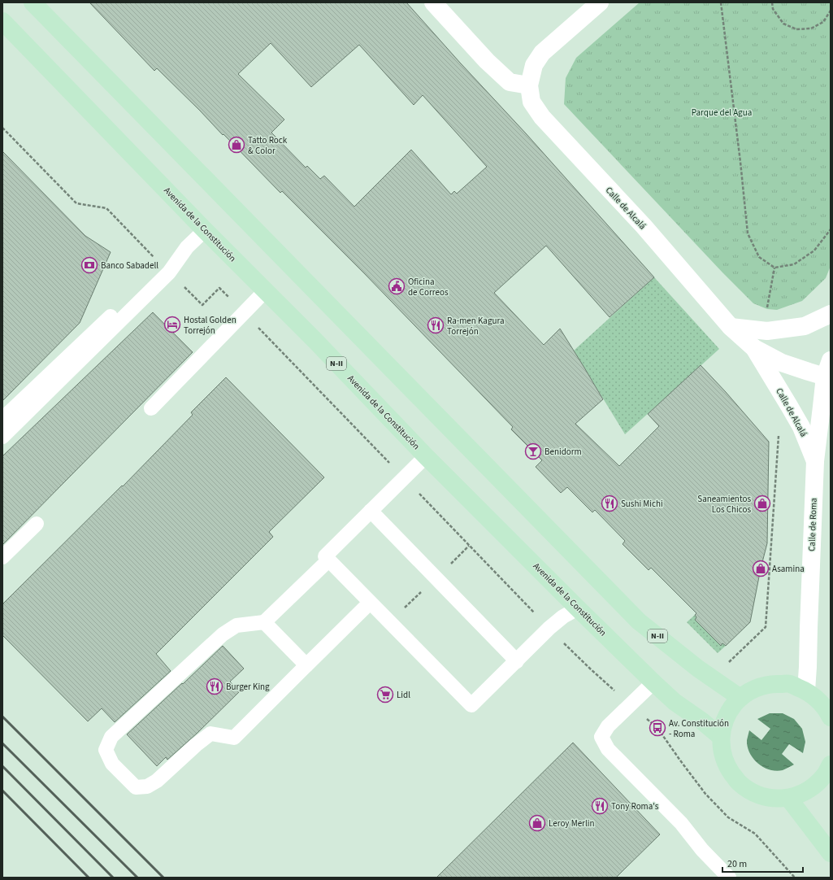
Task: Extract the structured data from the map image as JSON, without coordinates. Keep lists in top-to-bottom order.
{
  "streets": {
    "main road": ["Avenida de la Constitución", "N-II"],
    "street": ["Calle de Alcalá", "Calle de Roma"]
  },
  "crossings": [
    ["Calle de Alcalá", "Calle de Roma"]
  ],
  "parks": ["Parque del Agua"],
  "places": {
    "shop": [
      "Tatto Rock & Color",
      "Saneamientos Los Chicos",
      "Asamina",
      "Leroy Merlin"
    ],
    "bank": ["Banco Sabadell"],
    "public building": ["Oficina de Correos"],
    "hotel": ["Hostal Golden Torrejón"],
    "restaurant": [
      "Ra-men Kagura Torrejón",
      "Sushi Michi",
      "Burger King",
      "Tony Roma's"
    ],
    "bar": ["Benidorm"],
    "supermarket": ["Lidl"],
    "bus stop": ["Av. Constitución - Roma"]
  },
  "scale_bar": "20 m"
}
